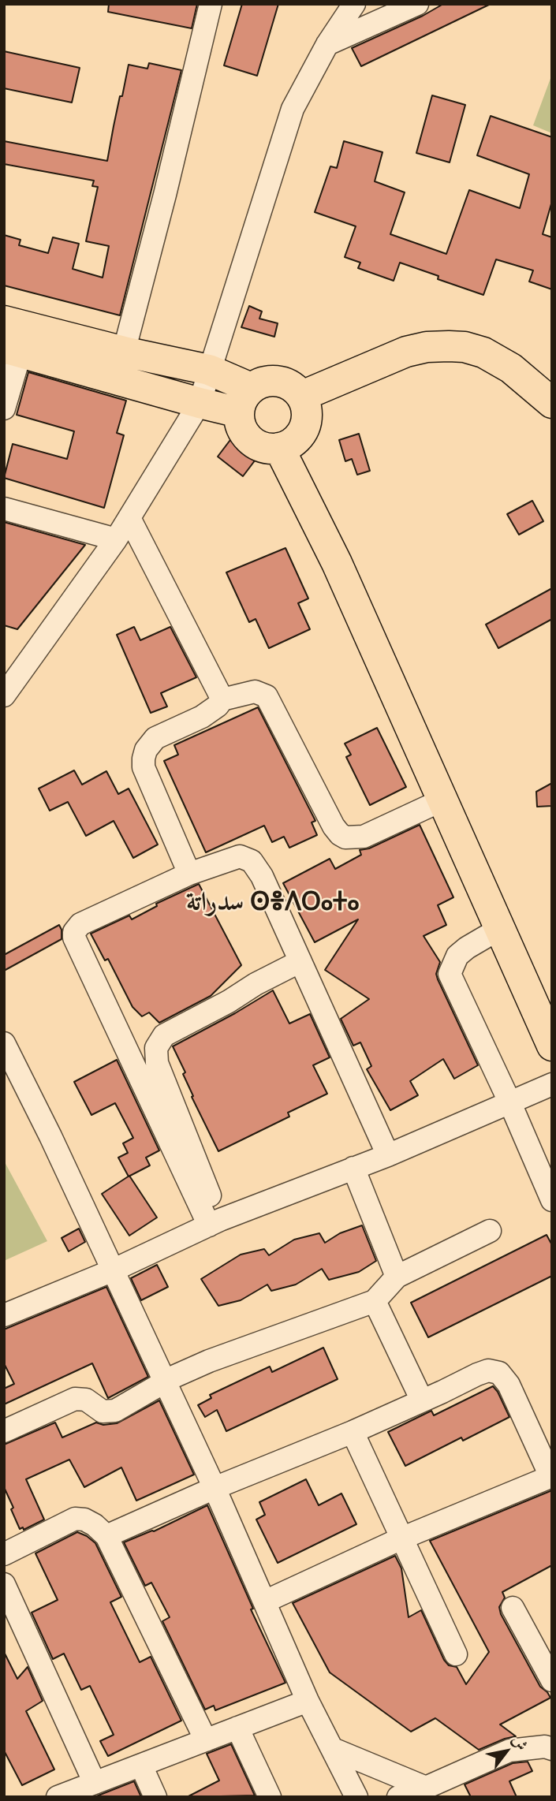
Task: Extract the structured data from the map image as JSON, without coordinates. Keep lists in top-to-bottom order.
{
  "districts": ["سدراتة ⵙⴻⴷⵔⴰⵜⴰ"],
  "north": "top right"
}
